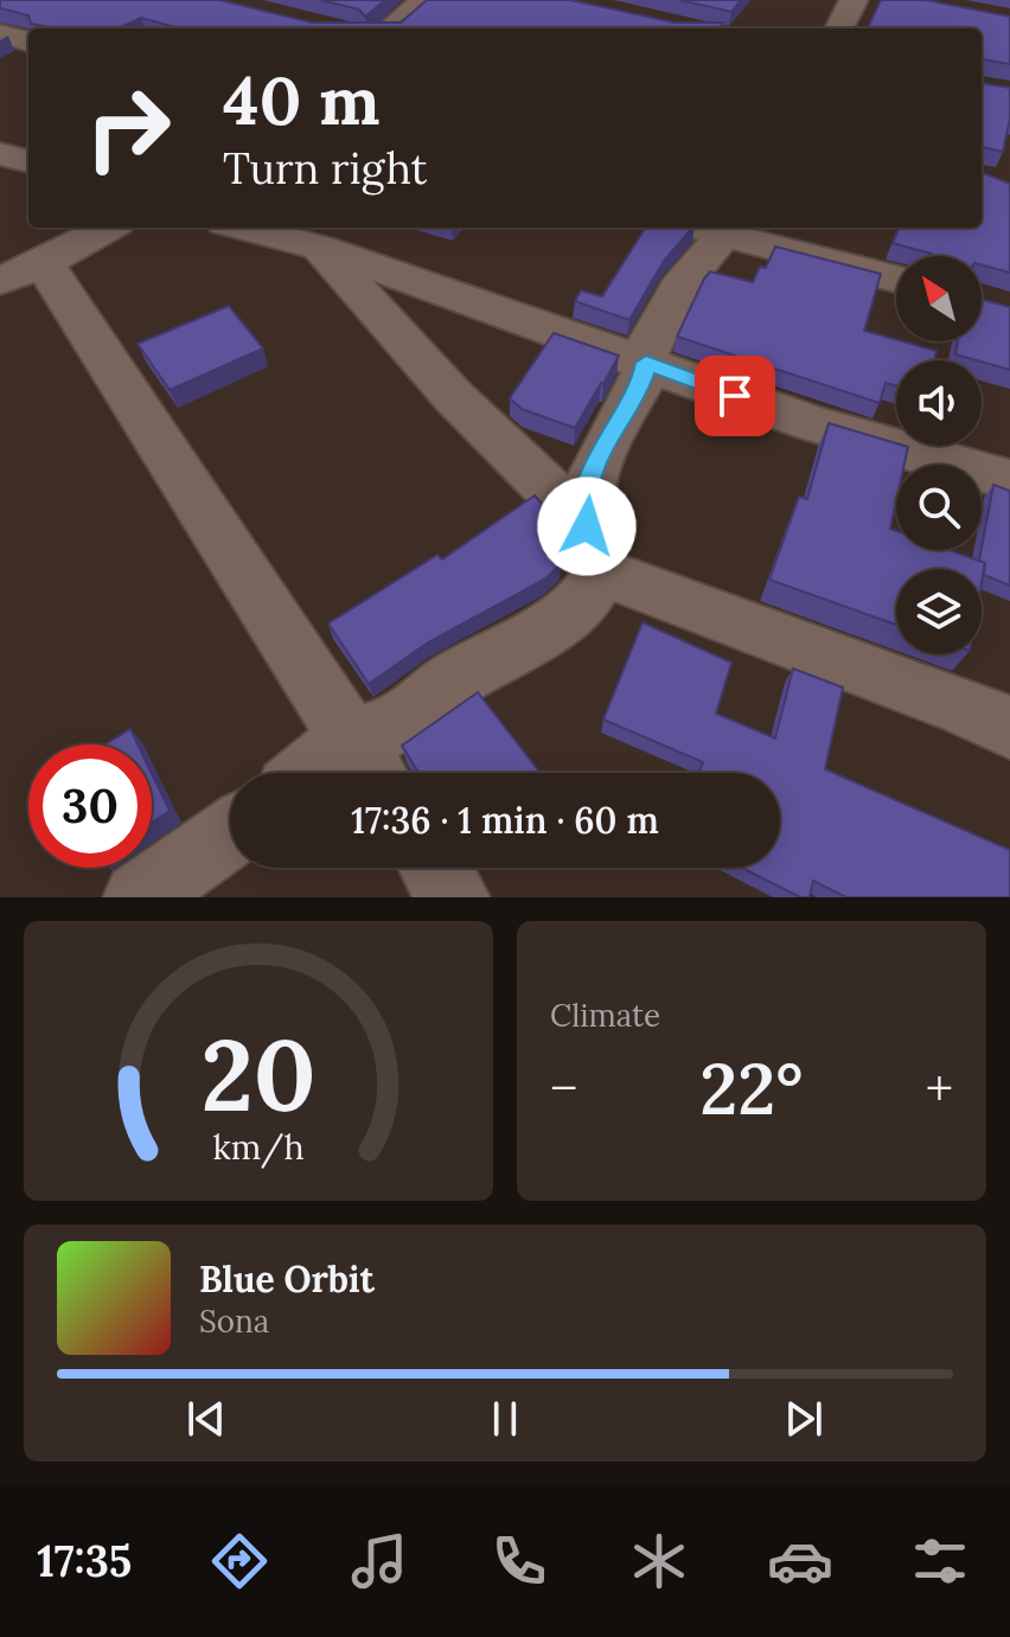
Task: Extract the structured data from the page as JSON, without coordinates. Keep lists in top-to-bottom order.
{
  "north": "top left",
  "page": {
    "turn": ["40 m", "Turn right"],
    "limit": "30",
    "trip": "17:36 · 1 min · 60 m",
    "tile": "Climate",
    "heat": ["−", "22°", "+"],
    "song": ["Blue Orbit", "Sona"],
    "tabs": "17:35",
    "gauge": ["20", "km/h"]
  }
}
